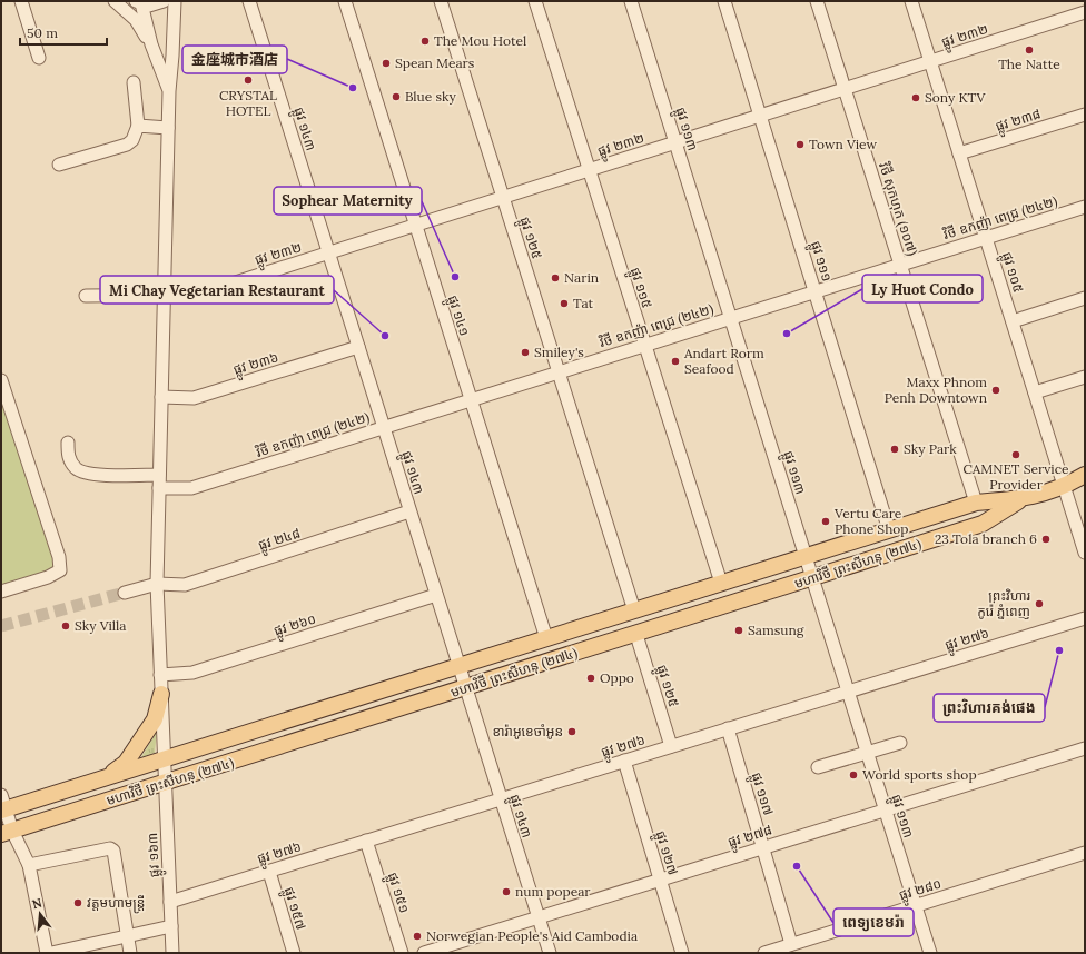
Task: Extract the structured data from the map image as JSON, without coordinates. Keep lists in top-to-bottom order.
{
  "streets": {
    "main road": ["មហាវិថី ព្រះសីហនុ (២៧៤)"],
    "street": [
      "ផ្លូវ ២៣២",
      "ផ្លូវ ២៣៨",
      "ផ្លូវ ១៤៣",
      "ផ្លូវ ១១៣",
      "វិថី សុកហុក (១០៧)",
      "វិថី ឧកញ៉ា ពេជ្រ (២៤២)",
      "ផ្លូវ ១២៥",
      "ផ្លូវ ១១១",
      "ផ្លូវ ១០៥",
      "ផ្លូវ ១១៥",
      "ផ្លូវ ១៤១",
      "ផ្លូវ ២៣៦",
      "ផ្លូវ ២៤៨",
      "ផ្លូវ ២៦០",
      "ផ្លូវ ២៧៦",
      "ផ្លូវ ១១៧",
      "ផ្លូវ ២៧៨",
      "ផ្លូវ ១២៧",
      "ផ្លូវ ១៦៣",
      "ផ្លូវ ២៨០",
      "ផ្លូវ ១៥១",
      "ផ្លូវ ១៥៧"
    ]
  },
  "crossings": [
    ["ផ្លូវ ២៣២", "ផ្លូវ ១៤៣"],
    ["ផ្លូវ ២៣២", "ផ្លូវ ១១៣"],
    ["ផ្លូវ ២៣២", "វិថី សុកហុក (១០៧)"],
    ["ផ្លូវ ២៣២", "ផ្លូវ ១២៥"],
    ["ផ្លូវ ២៣២", "ផ្លូវ ១១១"],
    ["ផ្លូវ ២៣២", "ផ្លូវ ១០៥"],
    ["ផ្លូវ ២៣២", "ផ្លូវ ១១៥"],
    ["ផ្លូវ ២៣២", "ផ្លូវ ១៤១"],
    ["ផ្លូវ ២៣២", "ផ្លូវ ១៦៣"],
    ["ផ្លូវ ២៣៨", "ផ្លូវ ១០៥"],
    ["ផ្លូវ ១៤៣", "វិថី ឧកញ៉ា ពេជ្រ (២៤២)"],
    ["ផ្លូវ ១៤៣", "ផ្លូវ ២៣៦"],
    ["ផ្លូវ ១៤៣", "ផ្លូវ ២៤៨"],
    ["ផ្លូវ ១៤៣", "មហាវិថី ព្រះសីហនុ (២៧៤)"],
    ["ផ្លូវ ១៤៣", "ផ្លូវ ២៦០"],
    ["ផ្លូវ ១៤៣", "ផ្លូវ ២៧៦"],
    ["ផ្លូវ ១៤៣", "ផ្លូវ ២៧៨"],
    ["ផ្លូវ ១១៣", "វិថី ឧកញ៉ា ពេជ្រ (២៤២)"],
    ["ផ្លូវ ១១៣", "មហាវិថី ព្រះសីហនុ (២៧៤)"],
    ["ផ្លូវ ១១៣", "ផ្លូវ ២៧៦"],
    ["ផ្លូវ ១១៣", "ផ្លូវ ២៧៨"],
    ["ផ្លូវ ១១៣", "ផ្លូវ ២៨០"],
    ["វិថី សុកហុក (១០៧)", "វិថី ឧកញ៉ា ពេជ្រ (២៤២)"],
    ["វិថី សុកហុក (១០៧)", "មហាវិថី ព្រះសីហនុ (២៧៤)"],
    ["វិថី ឧកញ៉ា ពេជ្រ (២៤២)", "ផ្លូវ ១២៥"],
    ["វិថី ឧកញ៉ា ពេជ្រ (២៤២)", "ផ្លូវ ១១១"],
    ["វិថី ឧកញ៉ា ពេជ្រ (២៤២)", "ផ្លូវ ១០៥"],
    ["វិថី ឧកញ៉ា ពេជ្រ (២៤២)", "ផ្លូវ ១១៥"],
    ["វិថី ឧកញ៉ា ពេជ្រ (២៤២)", "ផ្លូវ ១៤១"],
    ["វិថី ឧកញ៉ា ពេជ្រ (២៤២)", "ផ្លូវ ១៦៣"],
    ["ផ្លូវ ១២៥", "មហាវិថី ព្រះសីហនុ (២៧៤)"],
    ["ផ្លូវ ១២៥", "ផ្លូវ ២៧៦"],
    ["ផ្លូវ ១១១", "មហាវិថី ព្រះសីហនុ (២៧៤)"],
    ["ផ្លូវ ១០៥", "មហាវិថី ព្រះសីហនុ (២៧៤)"],
    ["ផ្លូវ ១១៥", "មហាវិថី ព្រះសីហនុ (២៧៤)"],
    ["ផ្លូវ ១៤១", "មហាវិថី ព្រះសីហនុ (២៧៤)"],
    ["ផ្លូវ ២៣៦", "ផ្លូវ ១៦៣"],
    ["ផ្លូវ ២៤៨", "ផ្លូវ ១៦៣"],
    ["មហាវិថី ព្រះសីហនុ (២៧៤)", "ផ្លូវ ១៦៣"],
    ["ផ្លូវ ២៦០", "ផ្លូវ ១៦៣"],
    ["ផ្លូវ ២៧៦", "ផ្លូវ ១១៧"],
    ["ផ្លូវ ២៧៦", "ផ្លូវ ១២៧"],
    ["ផ្លូវ ២៧៦", "ផ្លូវ ១៦៣"],
    ["ផ្លូវ ២៧៦", "ផ្លូវ ១៥១"],
    ["ផ្លូវ ២៧៦", "ផ្លូវ ១៥៧"],
    ["ផ្លូវ ១១៧", "ផ្លូវ ២៧៨"],
    ["ផ្លូវ ១១៧", "ផ្លូវ ២៨០"],
    ["ផ្លូវ ២៧៨", "ផ្លូវ ១២៧"]
  ],
  "places": [
    "The Mou Hotel",
    "The Natte",
    "Spean Mears",
    "CRYSTAL HOTEL",
    "金座城市酒店",
    "Blue sky",
    "Sony KTV",
    "Town View",
    "Sophear Maternity",
    "Narin",
    "Tat",
    "Ly Huot Condo",
    "Mi Chay Vegetarian Restaurant",
    "Smiley's",
    "Andart Rorm Seafood",
    "Maxx Phnom Penh Downtown",
    "Sky Park",
    "CAMNET Service Provider",
    "Vertu Care Phone Shop",
    "23 Tola branch 6",
    "ព្រះវិហារ កូរ៉េ ភ្នំពេញ",
    "Sky Villa",
    "Samsung",
    "ព្រះវិហារគង់ផេង",
    "Oppo",
    "ខារ៉ាអូខេចាំអូន",
    "World sports shop",
    "ពេទ្យខេមរ៉ា",
    "num popear",
    "វត្តមហាមន្រ្តី",
    "Norwegian People's Aid Cambodia"
  ],
  "scale_bar": "50 m",
  "north": "top"
}
